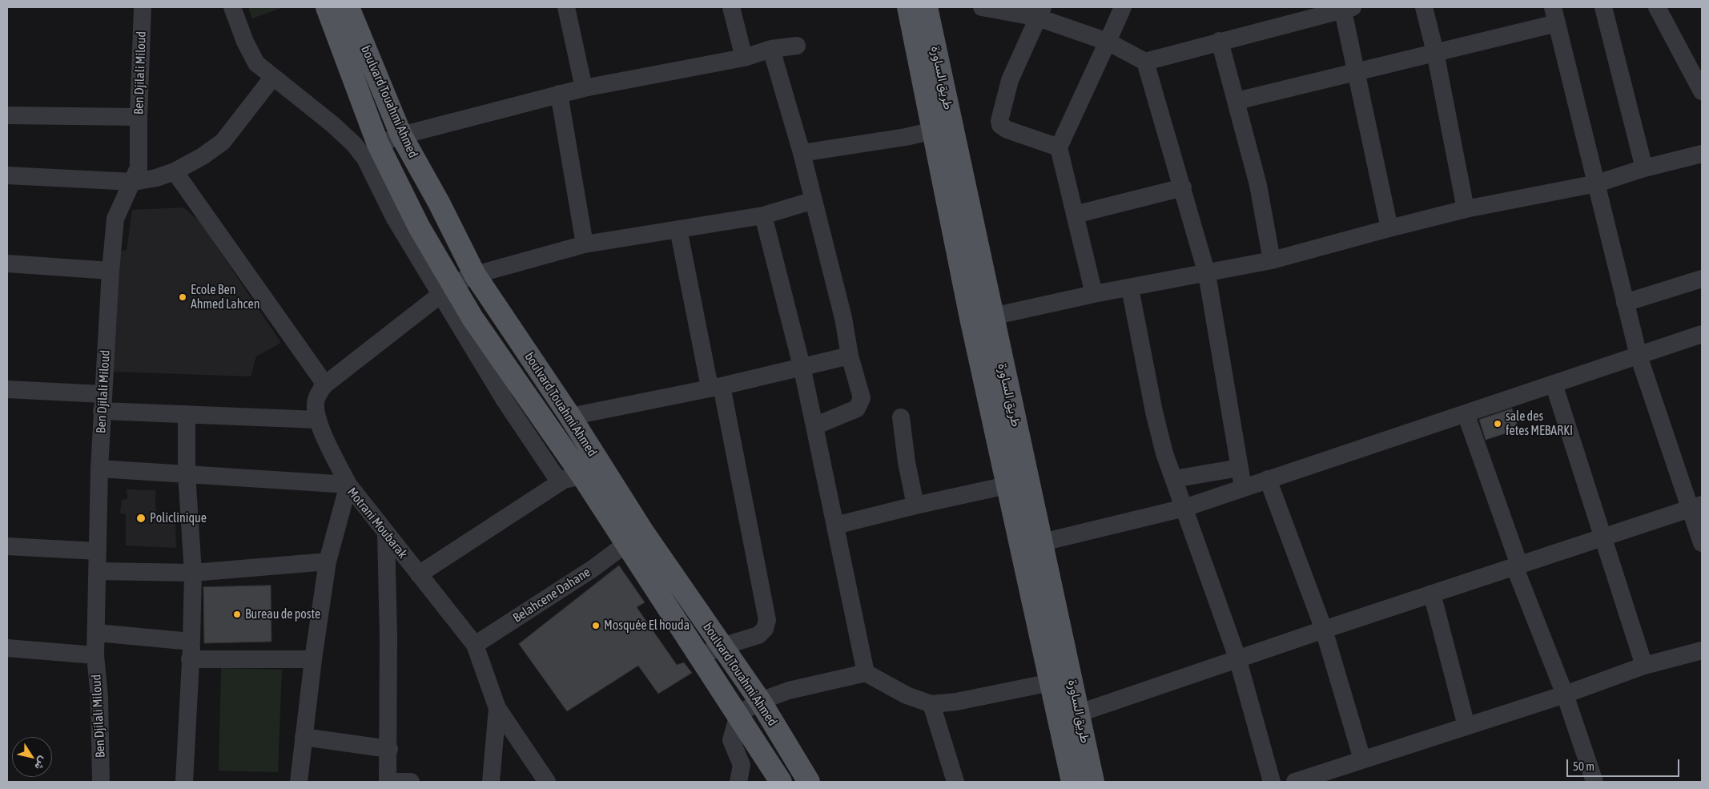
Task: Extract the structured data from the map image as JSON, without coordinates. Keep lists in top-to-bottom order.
{
  "streets": {
    "main road": ["طريق الساورة", "boulvard Touahmi Ahmed"],
    "street": ["Ben Djilali Miloud", "Motrani Moubarak", "Belahcene Dahane"]
  },
  "crossings": [
    ["Ben Djilali Miloud", "Motrani Moubarak"],
    ["boulvard Touahmi Ahmed", "Belahcene Dahane"],
    ["Motrani Moubarak", "Belahcene Dahane"]
  ],
  "places": [
    "Ecole Ben Ahmed Lahcen",
    "sale des fetes MEBARKI",
    "Policlinique",
    "Bureau de poste",
    "Mosquée El houda"
  ],
  "scale_bar": "50 m",
  "north": "bottom right"
}
